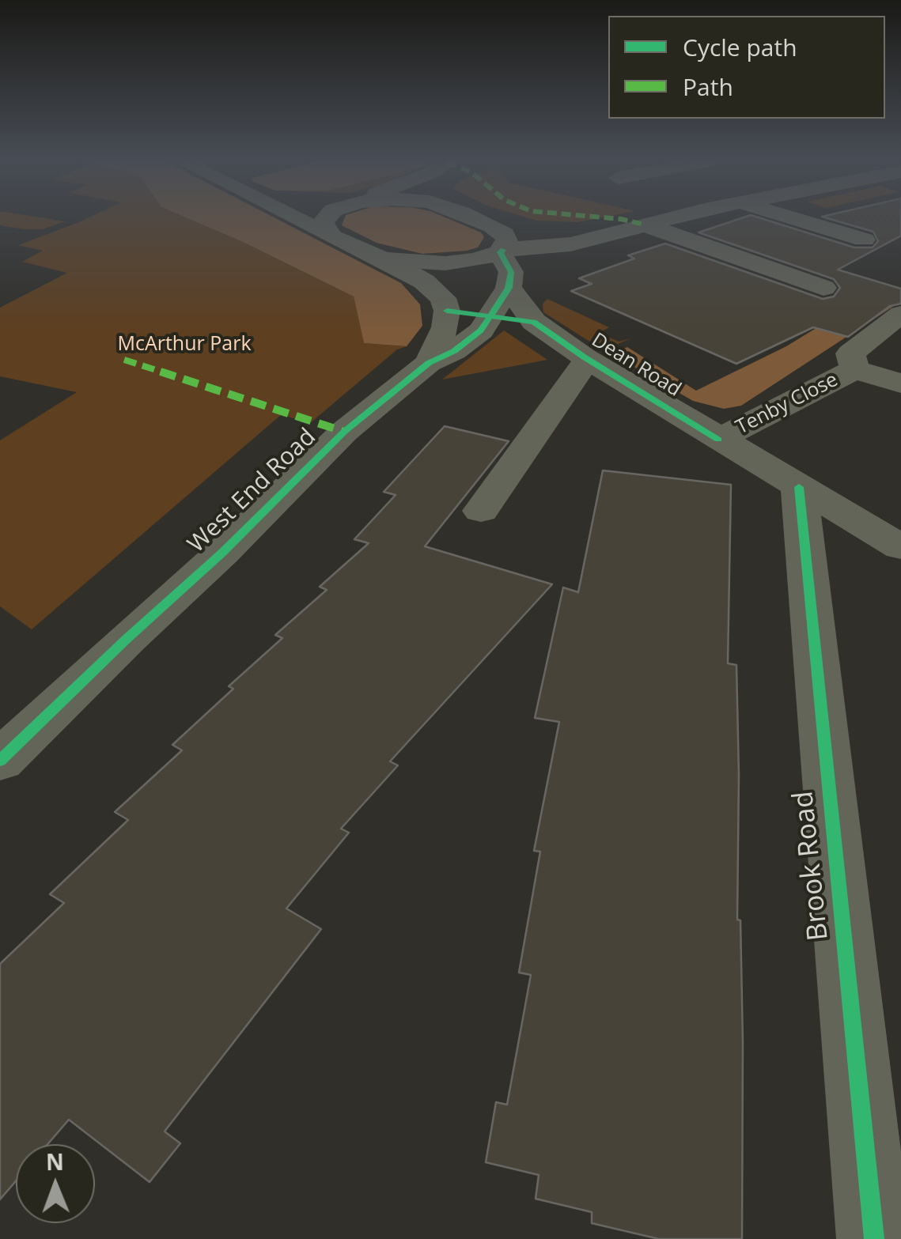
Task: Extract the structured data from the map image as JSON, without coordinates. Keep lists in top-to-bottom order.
{
  "streets": {
    "street": [
      "Dean Road",
      "Tenby Close",
      "West End Road",
      "Brook Road"
    ]
  },
  "crossings": [
    ["Dean Road", "Tenby Close"],
    ["Dean Road", "West End Road"],
    ["Dean Road", "Brook Road"]
  ],
  "parks": ["McArthur Park"],
  "legend": ["Cycle path", "Path"],
  "north": "top"
}
